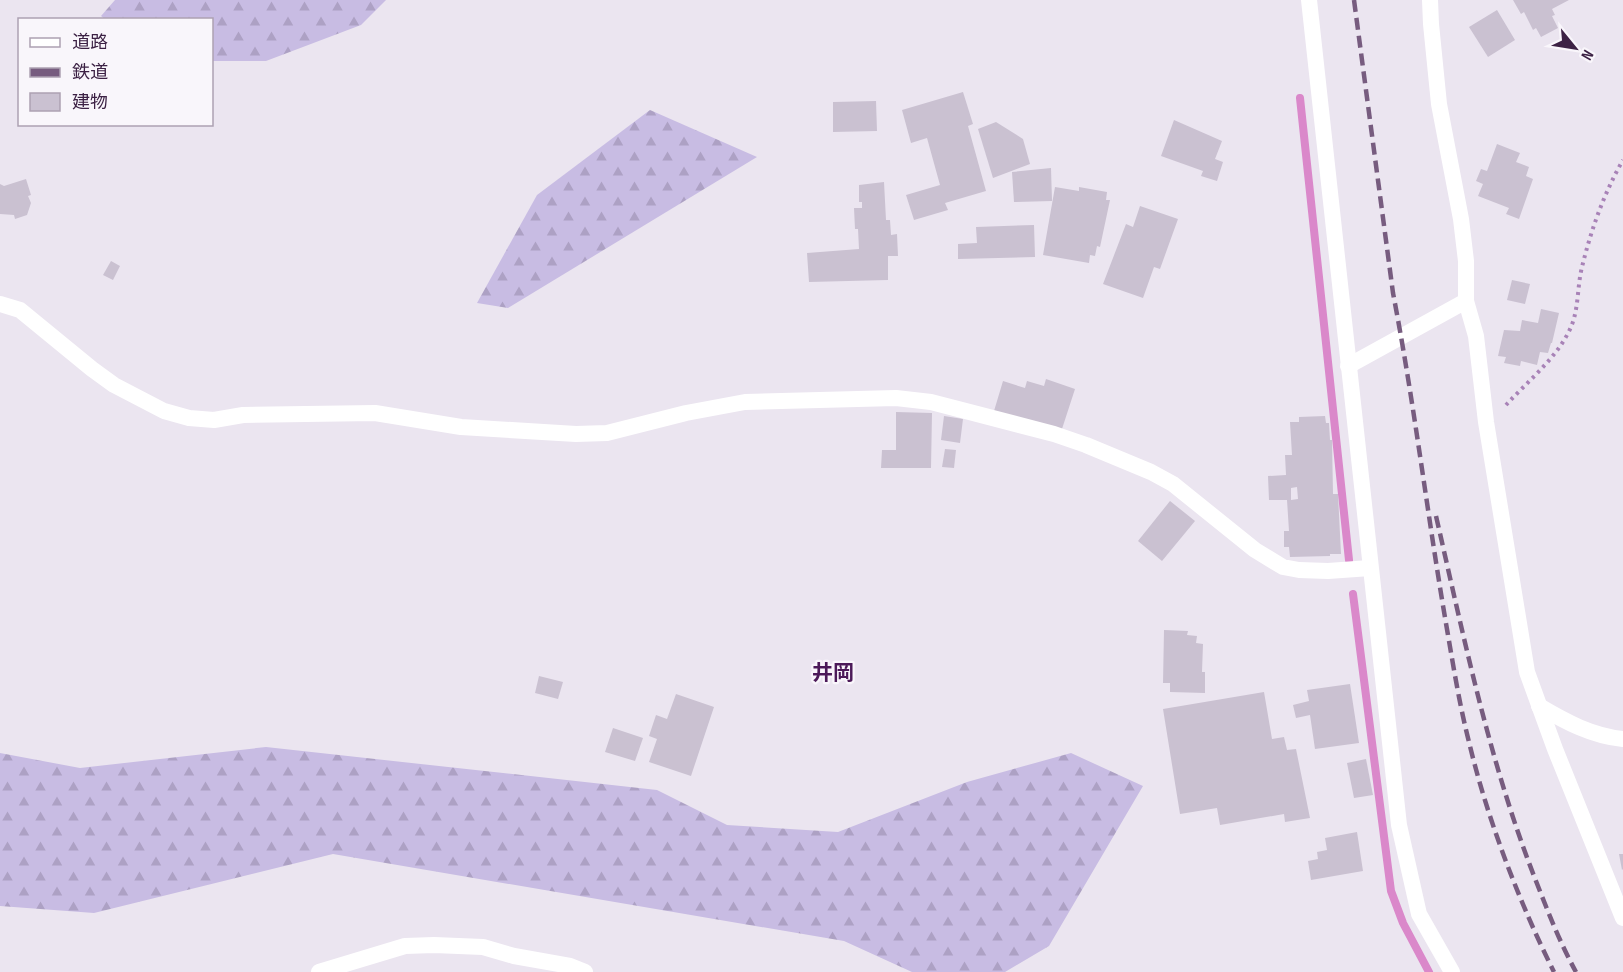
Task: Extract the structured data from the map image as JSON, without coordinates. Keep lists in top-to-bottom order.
{
  "districts": ["井岡"],
  "legend": ["道路", "鉄道", "建物"],
  "north": "bottom right"
}
